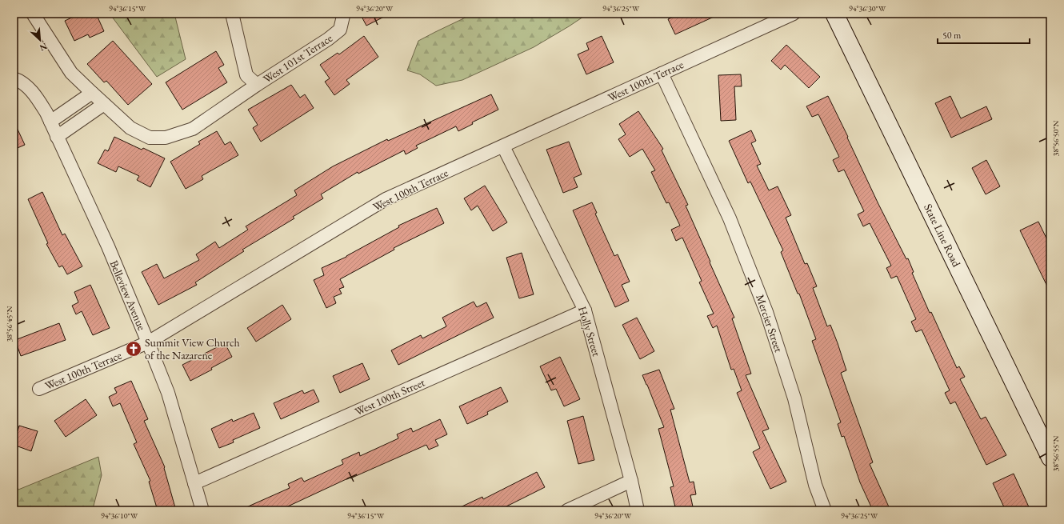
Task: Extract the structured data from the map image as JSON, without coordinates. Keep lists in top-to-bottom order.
{
  "streets": {
    "main road": ["State Line Road"],
    "street": [
      "West 101st Terrace",
      "West 100th Terrace",
      "Belleview Avenue",
      "Mercier Street",
      "Holly Street",
      "West 100th Street"
    ]
  },
  "crossings": [
    ["West 100th Terrace", "Belleview Avenue"],
    ["West 100th Terrace", "Mercier Street"],
    ["West 100th Terrace", "Holly Street"],
    ["Belleview Avenue", "West 100th Street"],
    ["Holly Street", "West 100th Street"]
  ],
  "places": {
    "church": ["Summit View Church of the Nazarene"]
  },
  "scale_bar": "50 m",
  "north": "bottom right",
  "coordinates": [
    "94°36'15\"W",
    "94°36'20\"W",
    "94°36'25\"W",
    "94°36'30\"W",
    "38°56'50\"N",
    "38°56'45\"N",
    "38°56'55\"N",
    "94°36'10\"W"
  ]
}
